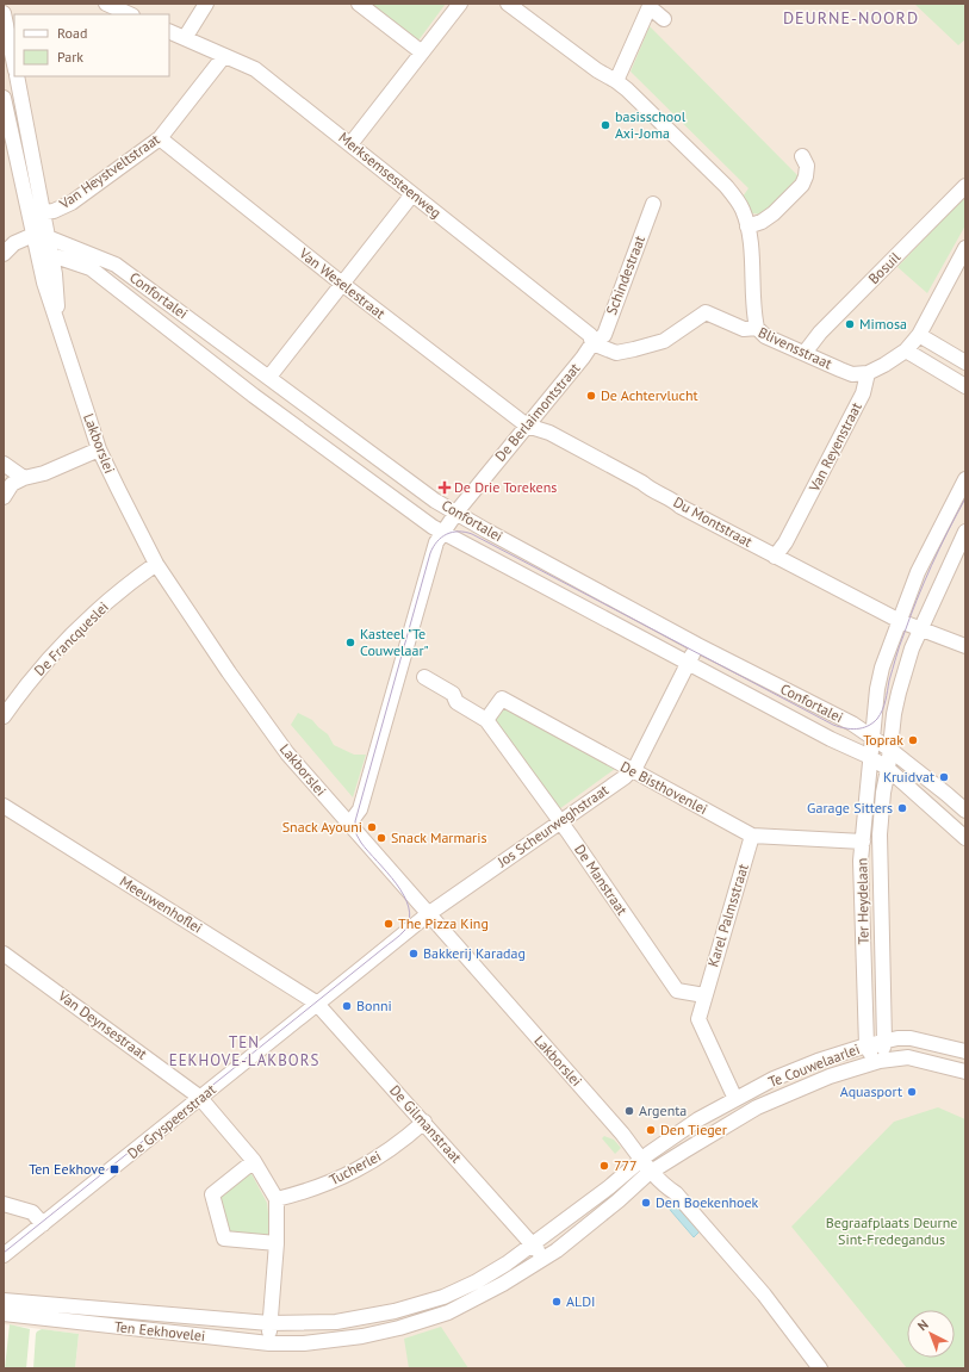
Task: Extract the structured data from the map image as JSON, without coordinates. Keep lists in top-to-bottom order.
{
  "streets": {
    "street": [
      "Van Heystveltstraat",
      "Merksemsesteenweg",
      "Bosuil",
      "Schindestraat",
      "Van Weselestraat",
      "Confortalei",
      "Blivensstraat",
      "De Berlaimontstraat",
      "Lakborslei",
      "Van Reyenstraat",
      "Du Montstraat",
      "De Francqueslei",
      "De Bisthovenlei",
      "Jos Scheurweghstraat",
      "De Manstraat",
      "Ter Heydelaan",
      "Meeuwenhoflei",
      "Karel Palmsstraat",
      "Van Deynsestraat",
      "Te Couwelaarlei",
      "De Gryspeerstraat",
      "De Gilmanstraat",
      "Tucherlei",
      "Ten Eekhovelei"
    ]
  },
  "crossings": [
    ["Van Heystveltstraat", "Merksemsesteenweg"],
    ["Van Heystveltstraat", "Van Weselestraat"],
    ["Van Heystveltstraat", "Lakborslei"],
    ["Merksemsesteenweg", "Schindestraat"],
    ["Merksemsesteenweg", "Blivensstraat"],
    ["Merksemsesteenweg", "De Berlaimontstraat"],
    ["Bosuil", "Blivensstraat"],
    ["Schindestraat", "Blivensstraat"],
    ["Schindestraat", "De Berlaimontstraat"],
    ["Van Weselestraat", "De Berlaimontstraat"],
    ["Van Weselestraat", "Du Montstraat"],
    ["Confortalei", "De Berlaimontstraat"],
    ["Confortalei", "Lakborslei"],
    ["Confortalei", "Jos Scheurweghstraat"],
    ["Confortalei", "Ter Heydelaan"],
    ["Blivensstraat", "De Berlaimontstraat"],
    ["Blivensstraat", "Van Reyenstraat"],
    ["De Berlaimontstraat", "Lakborslei"],
    ["De Berlaimontstraat", "Du Montstraat"],
    ["Lakborslei", "De Francqueslei"],
    ["Lakborslei", "Jos Scheurweghstraat"],
    ["Lakborslei", "Te Couwelaarlei"],
    ["Lakborslei", "De Gryspeerstraat"],
    ["Lakborslei", "Ten Eekhovelei"],
    ["Van Reyenstraat", "Du Montstraat"],
    ["Du Montstraat", "Ter Heydelaan"],
    ["De Bisthovenlei", "Jos Scheurweghstraat"],
    ["De Bisthovenlei", "De Manstraat"],
    ["De Bisthovenlei", "Ter Heydelaan"],
    ["De Bisthovenlei", "Karel Palmsstraat"],
    ["Jos Scheurweghstraat", "De Manstraat"],
    ["Jos Scheurweghstraat", "De Gryspeerstraat"],
    ["De Manstraat", "Karel Palmsstraat"],
    ["Ter Heydelaan", "Te Couwelaarlei"],
    ["Meeuwenhoflei", "De Gryspeerstraat"],
    ["Meeuwenhoflei", "De Gilmanstraat"],
    ["Van Deynsestraat", "De Gryspeerstraat"],
    ["Van Deynsestraat", "Tucherlei"],
    ["Te Couwelaarlei", "Ten Eekhovelei"],
    ["De Gryspeerstraat", "De Gilmanstraat"],
    ["De Gilmanstraat", "Tucherlei"],
    ["De Gilmanstraat", "Ten Eekhovelei"]
  ],
  "districts": ["DEURNE-NOORD", "TEN EEKHOVE-LAKBORS"],
  "parks": ["Begraafplaats Deurne Sint-Fredegandus"],
  "places": {
    "other": [
      "basisschool Axi-Joma",
      "Mimosa",
      "De Achtervlucht",
      "Kasteel \"Te Couwelaar\"",
      "Toprak",
      "Kruidvat",
      "Garage Sitters",
      "Snack Ayouni",
      "Snack Marmaris",
      "The Pizza King",
      "Bakkerij Karadag",
      "Bonni",
      "Aquasport",
      "Argenta",
      "Den Tieger",
      "777",
      "Den Boekenhoek",
      "ALDI"
    ],
    "health": ["De Drie Torekens"],
    "transit": ["Ten Eekhove"]
  },
  "legend": ["Road", "Park"],
  "north": "top left"
}
